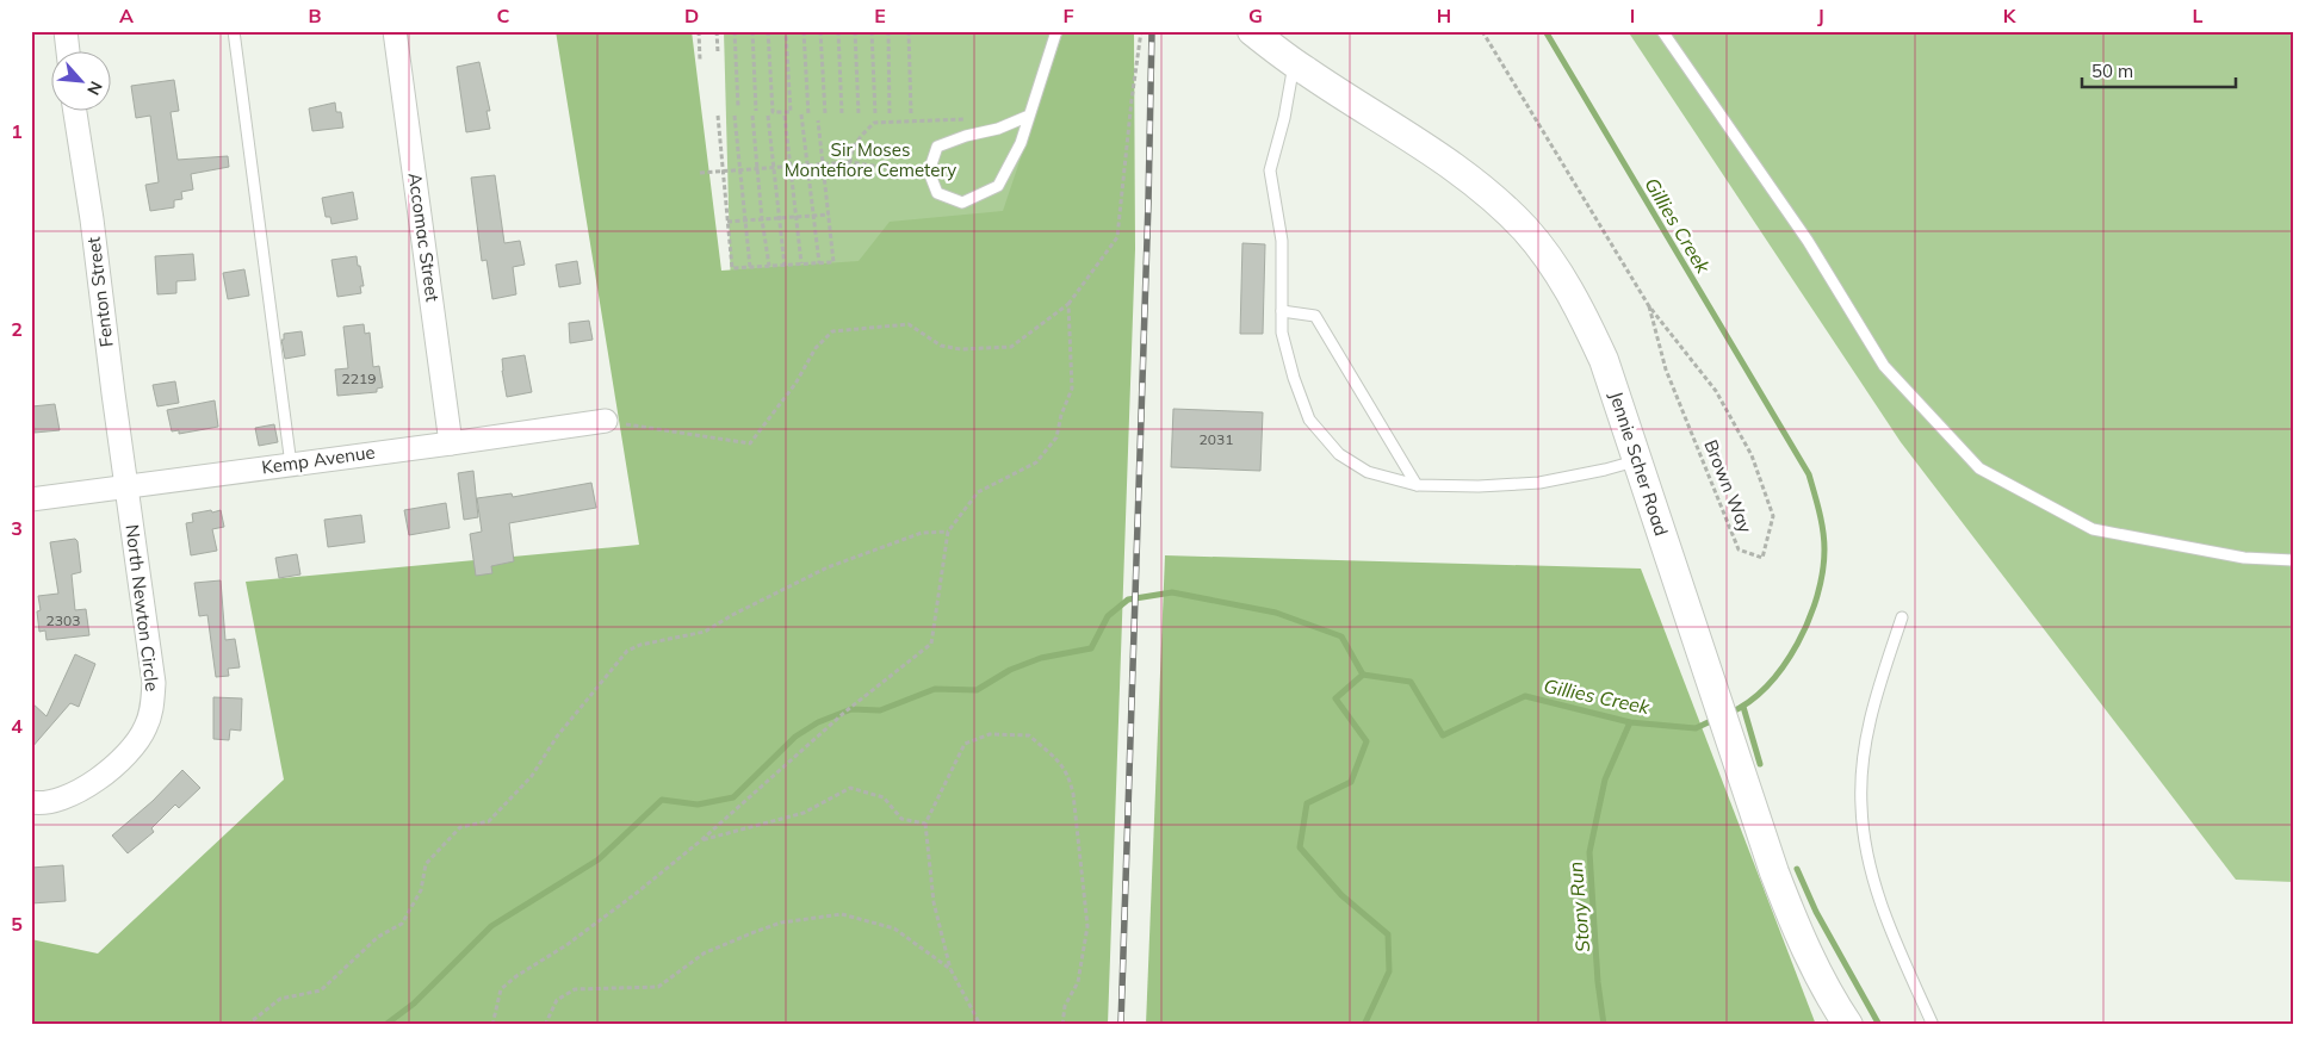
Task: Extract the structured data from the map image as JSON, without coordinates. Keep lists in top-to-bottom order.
{
  "streets": {
    "street": [
      "Accomac Street",
      "Fenton Street",
      "Kemp Avenue",
      "Jennie Scher Road",
      "North Newton Circle"
    ],
    "path": ["Brown Way"]
  },
  "crossings": [
    ["Accomac Street", "Kemp Avenue"],
    ["Fenton Street", "Kemp Avenue"],
    ["Fenton Street", "North Newton Circle"],
    ["Kemp Avenue", "North Newton Circle"]
  ],
  "water": ["Gillies Creek", "Stony Run"],
  "parks": ["Sir Moses Montefiore Cemetery"],
  "house_numbers": ["2219", "2031", "2303"],
  "scale_bar": "50 m",
  "north": "bottom right",
  "grid": {
    "columns": [
      "A",
      "B",
      "C",
      "D",
      "E",
      "F",
      "G",
      "H",
      "I",
      "J",
      "K",
      "L"
    ],
    "rows": [
      "1",
      "2",
      "3",
      "4",
      "5"
    ]
  }
}
